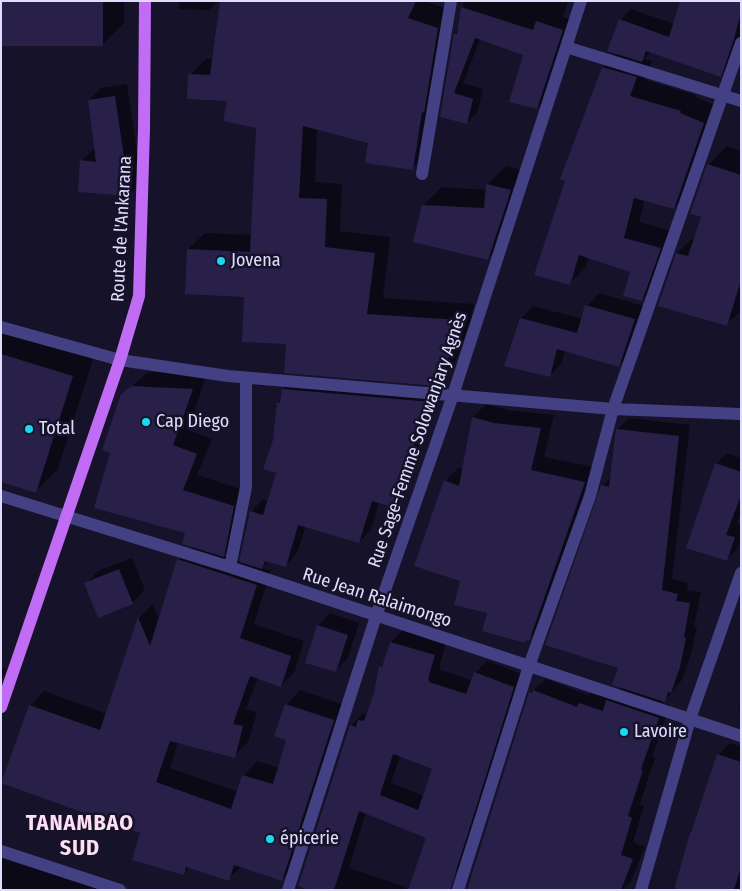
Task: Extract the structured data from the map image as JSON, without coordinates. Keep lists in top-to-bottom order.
{
  "streets": {
    "main road": ["Route de l'Ankarana"],
    "street": ["Rue Sage-Femme Solowanjary Agnès", "Rue Jean Ralaimongo"]
  },
  "crossings": [
    ["Route de l'Ankarana", "Rue Jean Ralaimongo"],
    ["Rue Sage-Femme Solowanjary Agnès", "Rue Jean Ralaimongo"]
  ],
  "districts": ["TANAMBAO SUD"],
  "places": [
    "Jovena",
    "Cap Diego",
    "Total",
    "Lavoire",
    "épicerie"
  ]
}
